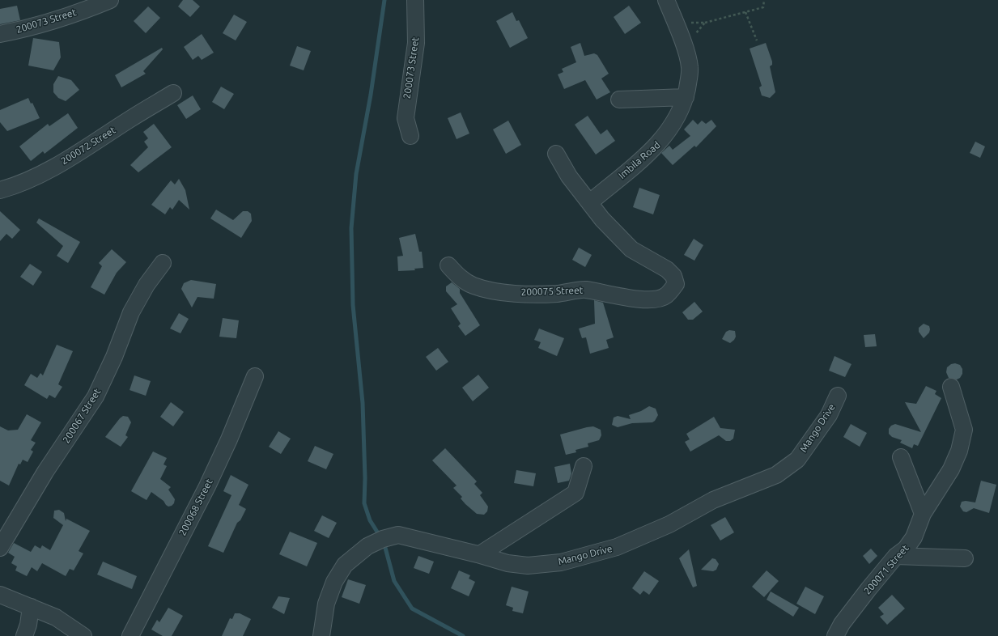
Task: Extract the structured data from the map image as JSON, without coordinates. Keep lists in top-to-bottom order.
{
  "streets": {
    "street": [
      "200073 Street",
      "200072 Street",
      "Imbila Road",
      "200075 Street",
      "200067 Street",
      "Mango Drive",
      "200068 Street",
      "200071 Street"
    ]
  },
  "crossings": [
    ["Imbila Road", "200075 Street"]
  ]
}
